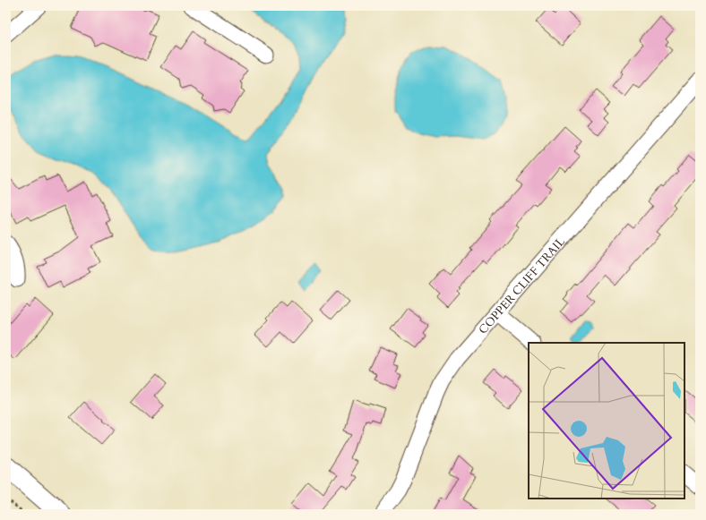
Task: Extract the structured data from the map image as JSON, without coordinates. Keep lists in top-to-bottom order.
{
  "streets": {
    "street": ["COPPER CLIFF TRAIL"]
  }
}
